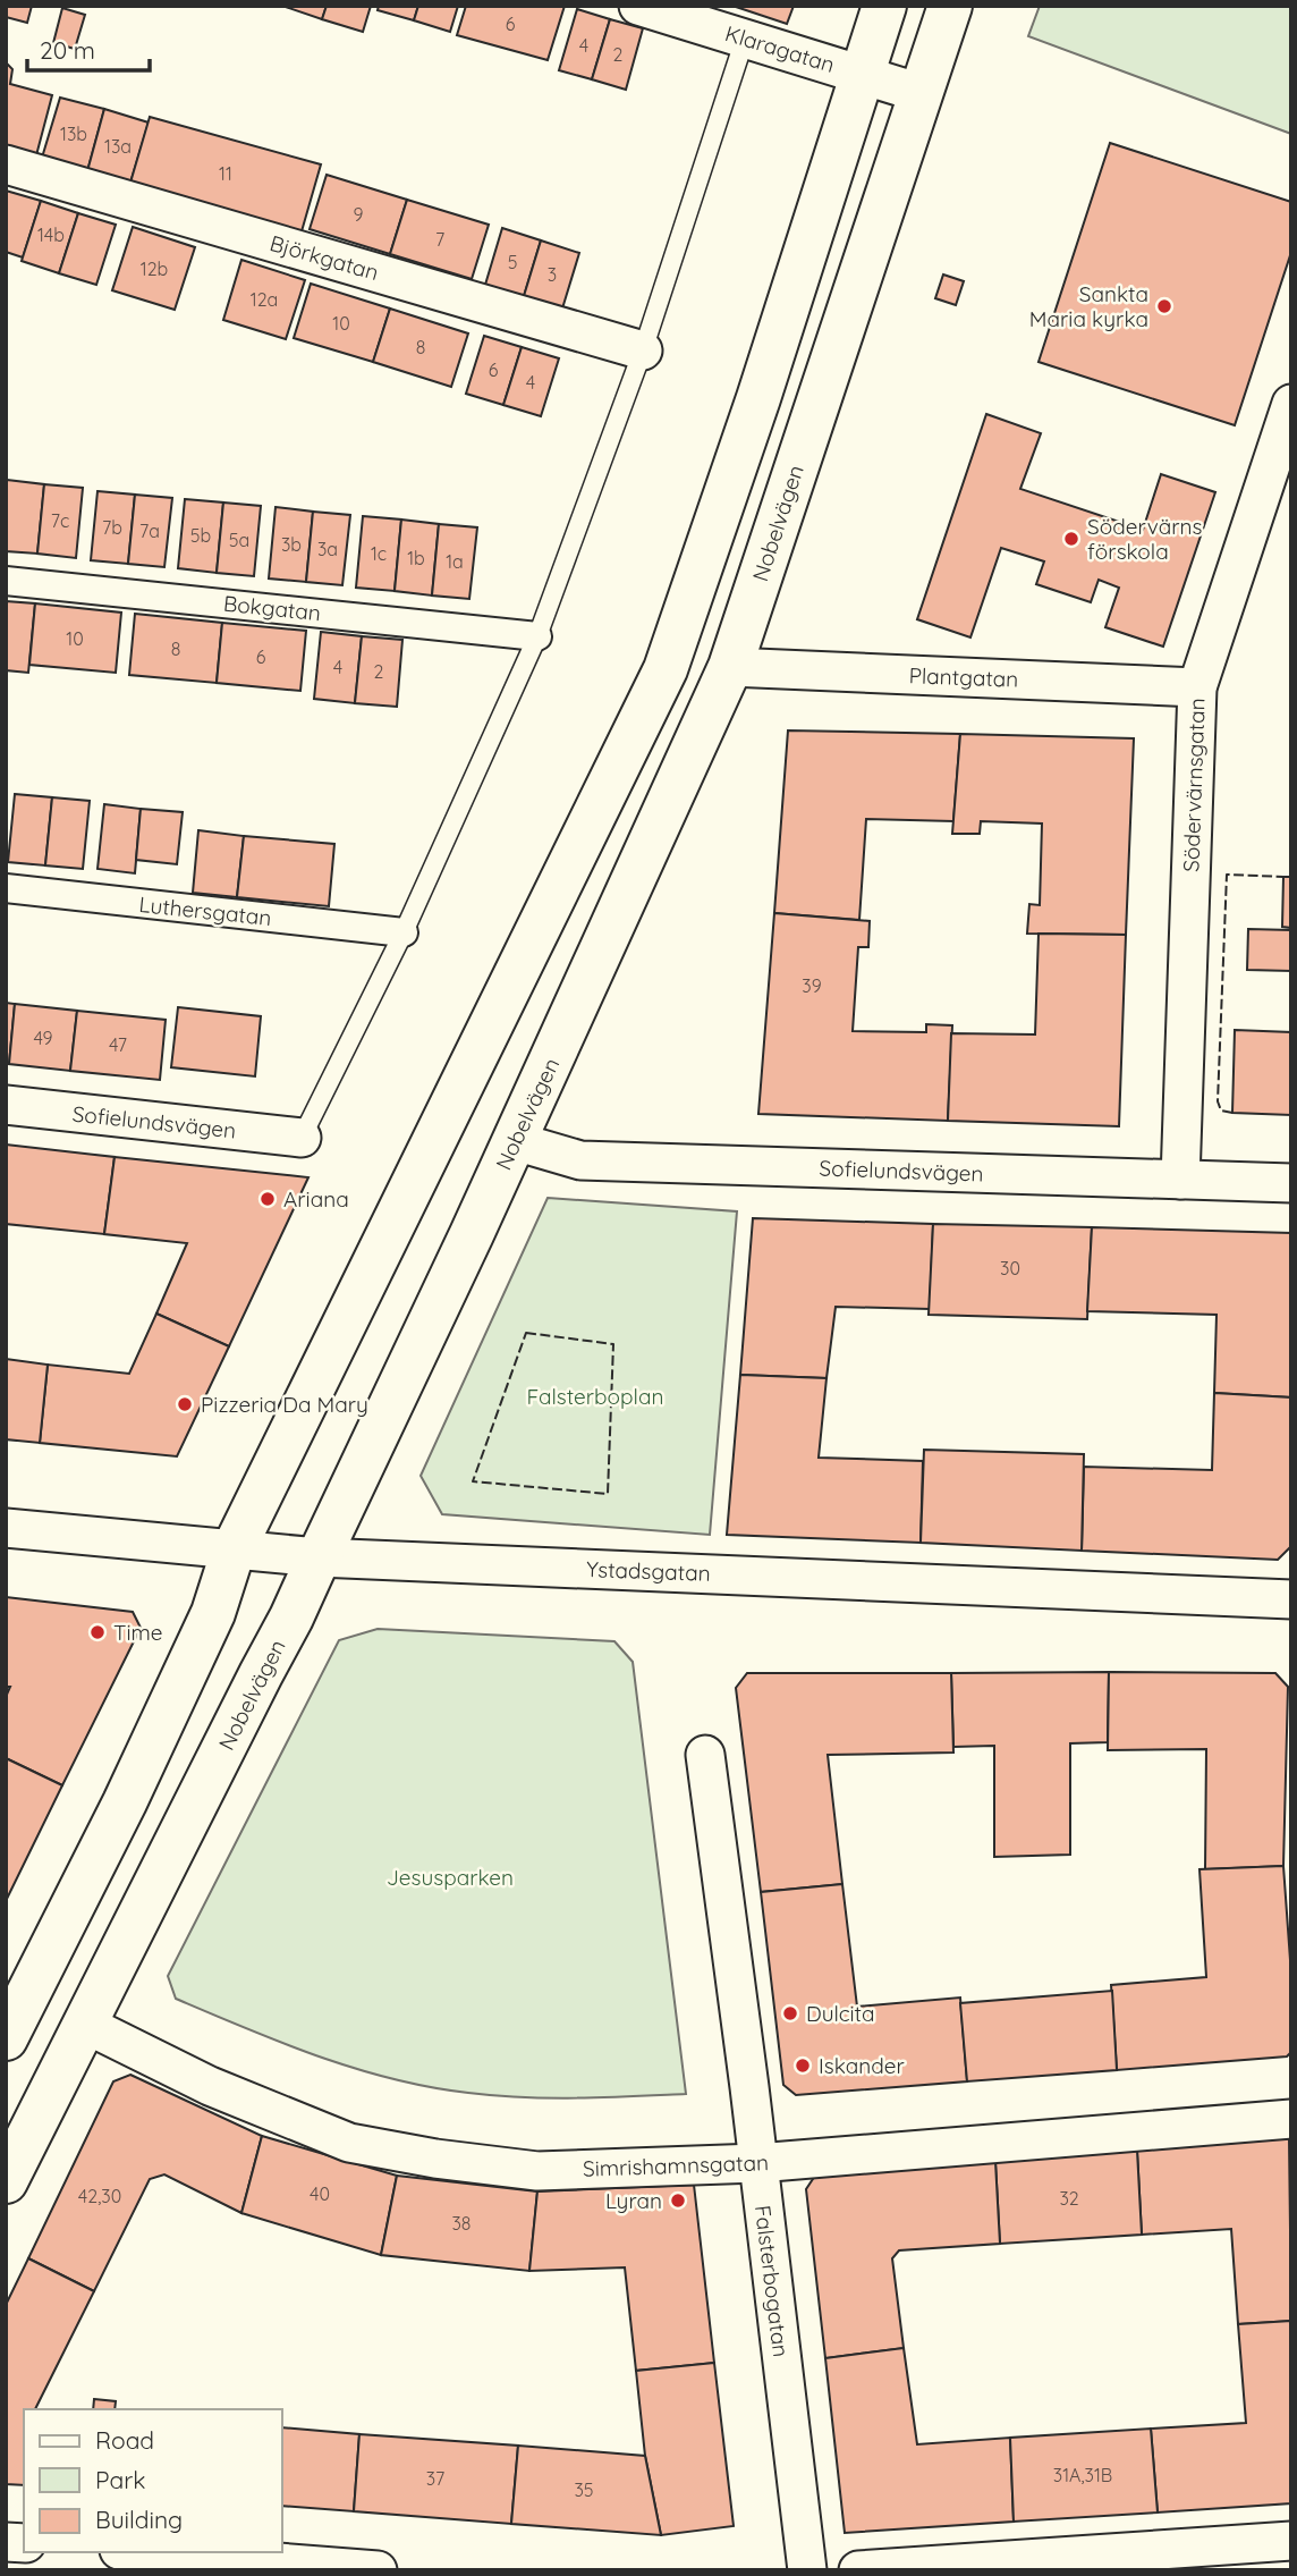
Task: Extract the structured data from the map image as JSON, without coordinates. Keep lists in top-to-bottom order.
{
  "streets": {
    "main road": ["Nobelvägen"],
    "street": [
      "Klaragatan",
      "Björkgatan",
      "Bokgatan",
      "Plantgatan",
      "Södervärnsgatan",
      "Luthersgatan",
      "Sofielundsvägen",
      "Ystadsgatan",
      "Simrishamnsgatan",
      "Falsterbogatan"
    ]
  },
  "crossings": [
    ["Klaragatan", "Nobelvägen"],
    ["Nobelvägen", "Plantgatan"],
    ["Nobelvägen", "Sofielundsvägen"],
    ["Nobelvägen", "Ystadsgatan"],
    ["Nobelvägen", "Simrishamnsgatan"],
    ["Plantgatan", "Södervärnsgatan"],
    ["Södervärnsgatan", "Sofielundsvägen"],
    ["Simrishamnsgatan", "Falsterbogatan"]
  ],
  "parks": ["Falsterboplan", "Jesusparken"],
  "places": [
    "Sankta Maria kyrka",
    "Södervärns förskola",
    "Ariana",
    "Pizzeria Da Mary",
    "Time",
    "Dulcita",
    "Iskander",
    "Lyran"
  ],
  "house_numbers": [
    "6",
    "4",
    "2",
    "13b",
    "13a",
    "11",
    "9",
    "14b",
    "7",
    "5",
    "12b",
    "3",
    "12a",
    "10",
    "8",
    "6",
    "4",
    "7c",
    "7b",
    "7a",
    "5b",
    "5a",
    "3b",
    "3a",
    "1c",
    "1b",
    "1a",
    "10",
    "8",
    "6",
    "4",
    "2",
    "39",
    "49",
    "47",
    "30",
    "40",
    "42,30",
    "32",
    "38",
    "31A,31B",
    "37",
    "35"
  ],
  "legend": ["Road", "Park", "Building"],
  "scale_bar": "20 m"
}
